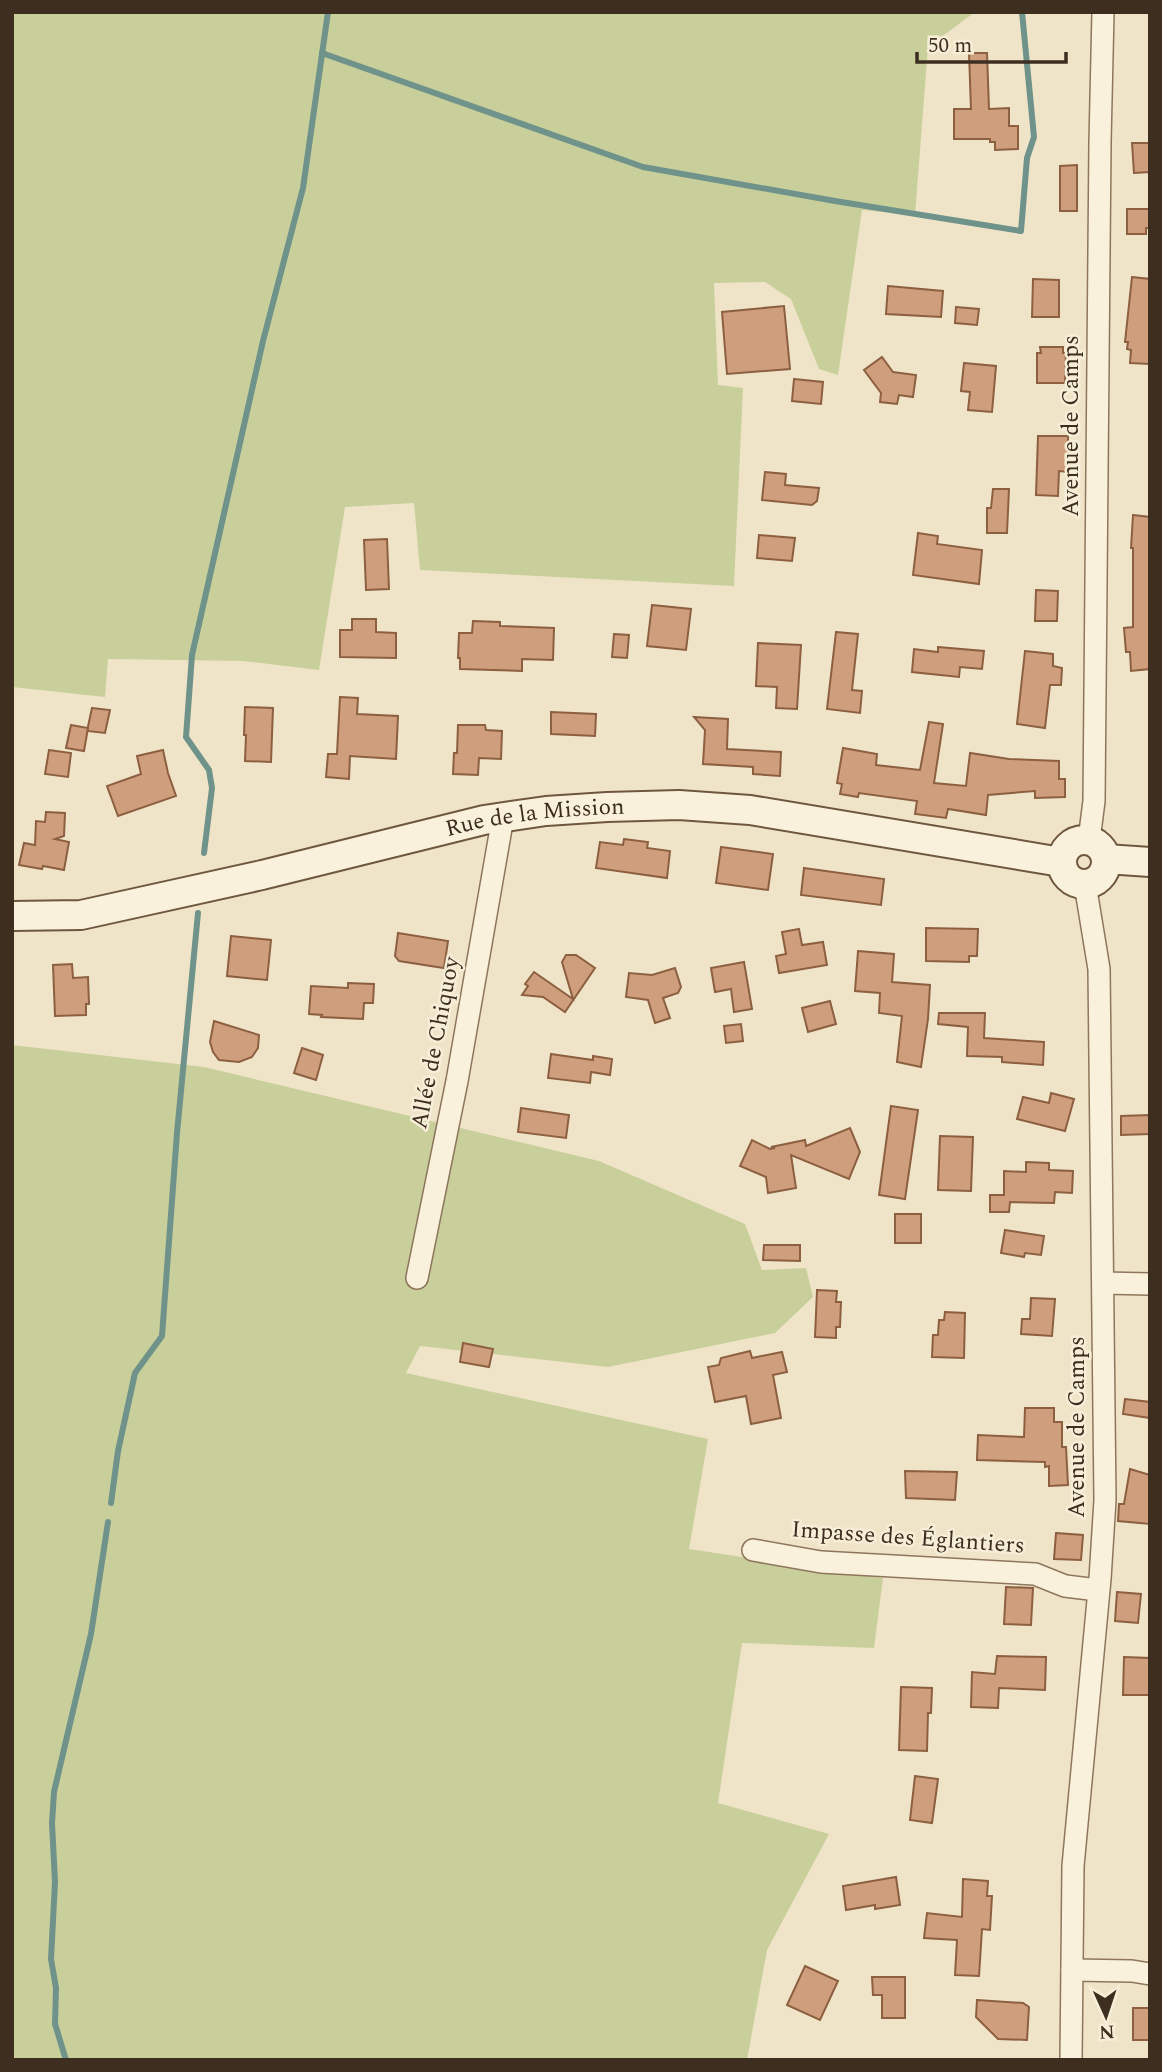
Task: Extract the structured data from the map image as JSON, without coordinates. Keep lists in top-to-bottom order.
{
  "streets": {
    "main road": ["Rue de la Mission"],
    "street": ["Avenue de Camps", "Allée de Chiquoy", "Impasse des Églantiers"]
  },
  "crossings": [
    ["Avenue de Camps", "Rue de la Mission"],
    ["Avenue de Camps", "Impasse des Églantiers"],
    ["Rue de la Mission", "Allée de Chiquoy"]
  ],
  "scale_bar": "50 m",
  "north": "bottom"
}
